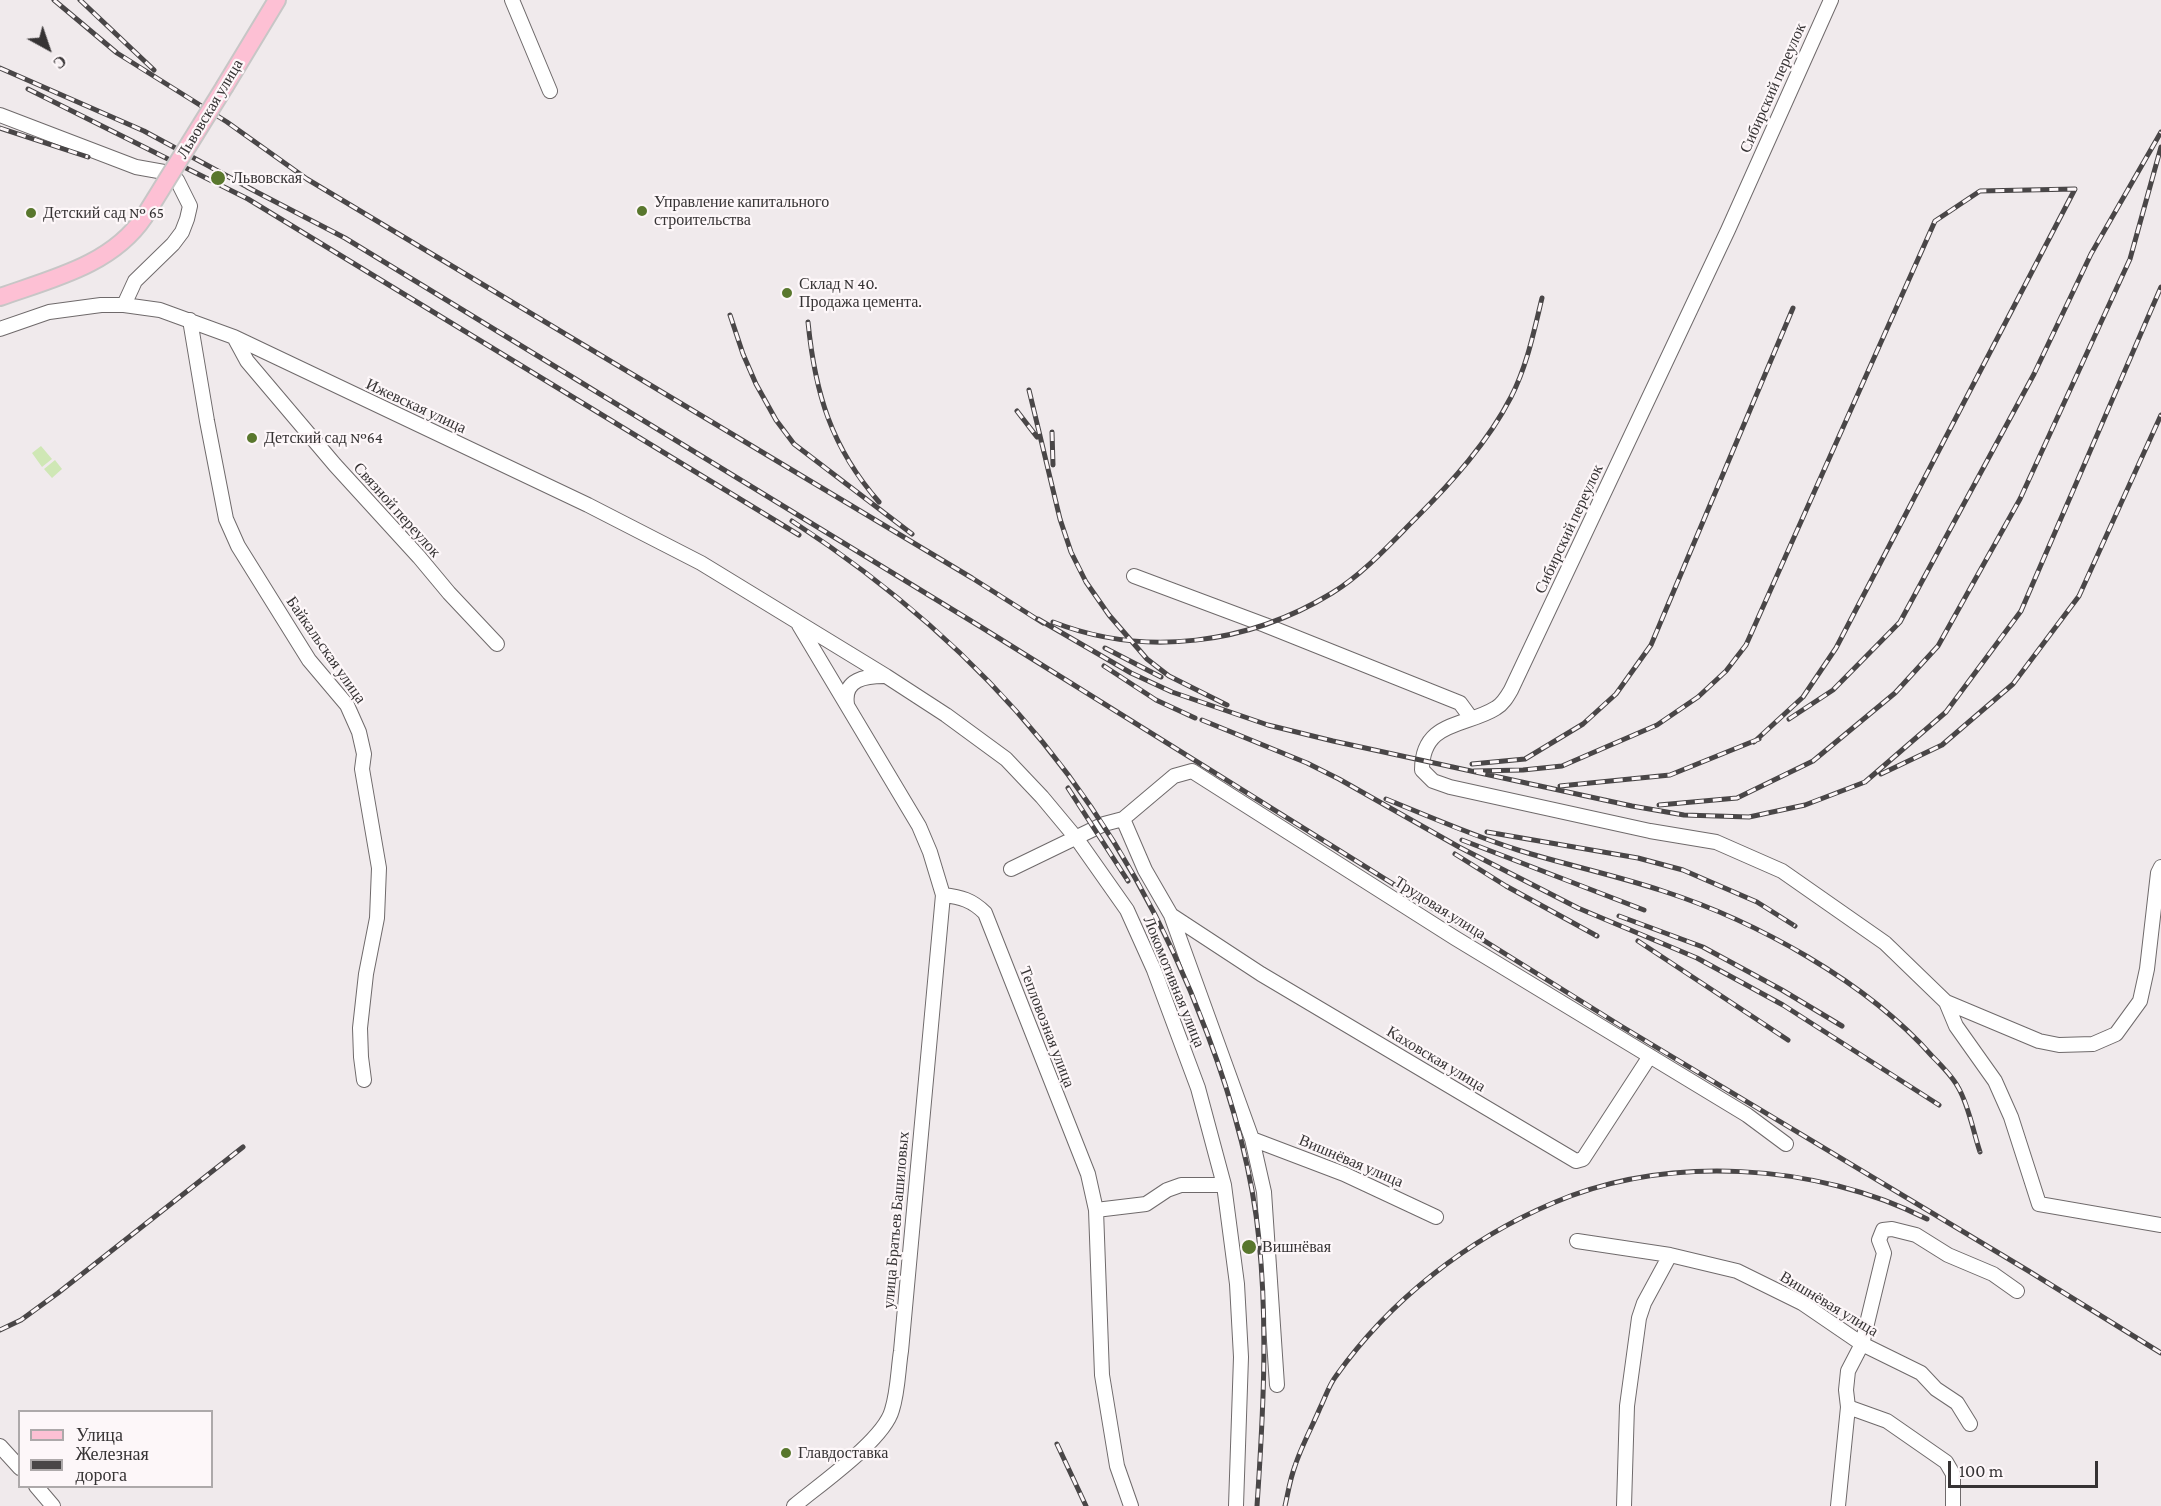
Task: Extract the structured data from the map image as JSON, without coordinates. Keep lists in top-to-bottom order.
{
  "streets": {
    "main road": ["Львовская улица"],
    "street": [
      "Сибирский переулок",
      "Ижевская улица",
      "Связной переулок",
      "Байкальская улица",
      "Трудовая улица",
      "Локомотивная улица",
      "Тепловозная улица",
      "Каховская улица",
      "Вишнёвая улица",
      "улица Братьев Башиловых"
    ]
  },
  "crossings": [
    ["Ижевская улица", "Связной переулок"],
    ["Ижевская улица", "Байкальская улица"],
    ["Ижевская улица", "Локомотивная улица"],
    ["Трудовая улица", "Локомотивная улица"],
    ["Трудовая улица", "Каховская улица"],
    ["Тепловозная улица", "улица Братьев Башиловых"]
  ],
  "places": [
    "Львовская",
    "Управление капитального строительства",
    "Детский сад № 65",
    "Склад N 40. Продажа цемента.",
    "Детский сад №64",
    "Вишнёвая",
    "Главдоставка"
  ],
  "legend": ["Улица", "Железная дорога"],
  "scale_bar": "100 m",
  "north": "bottom right"
}
